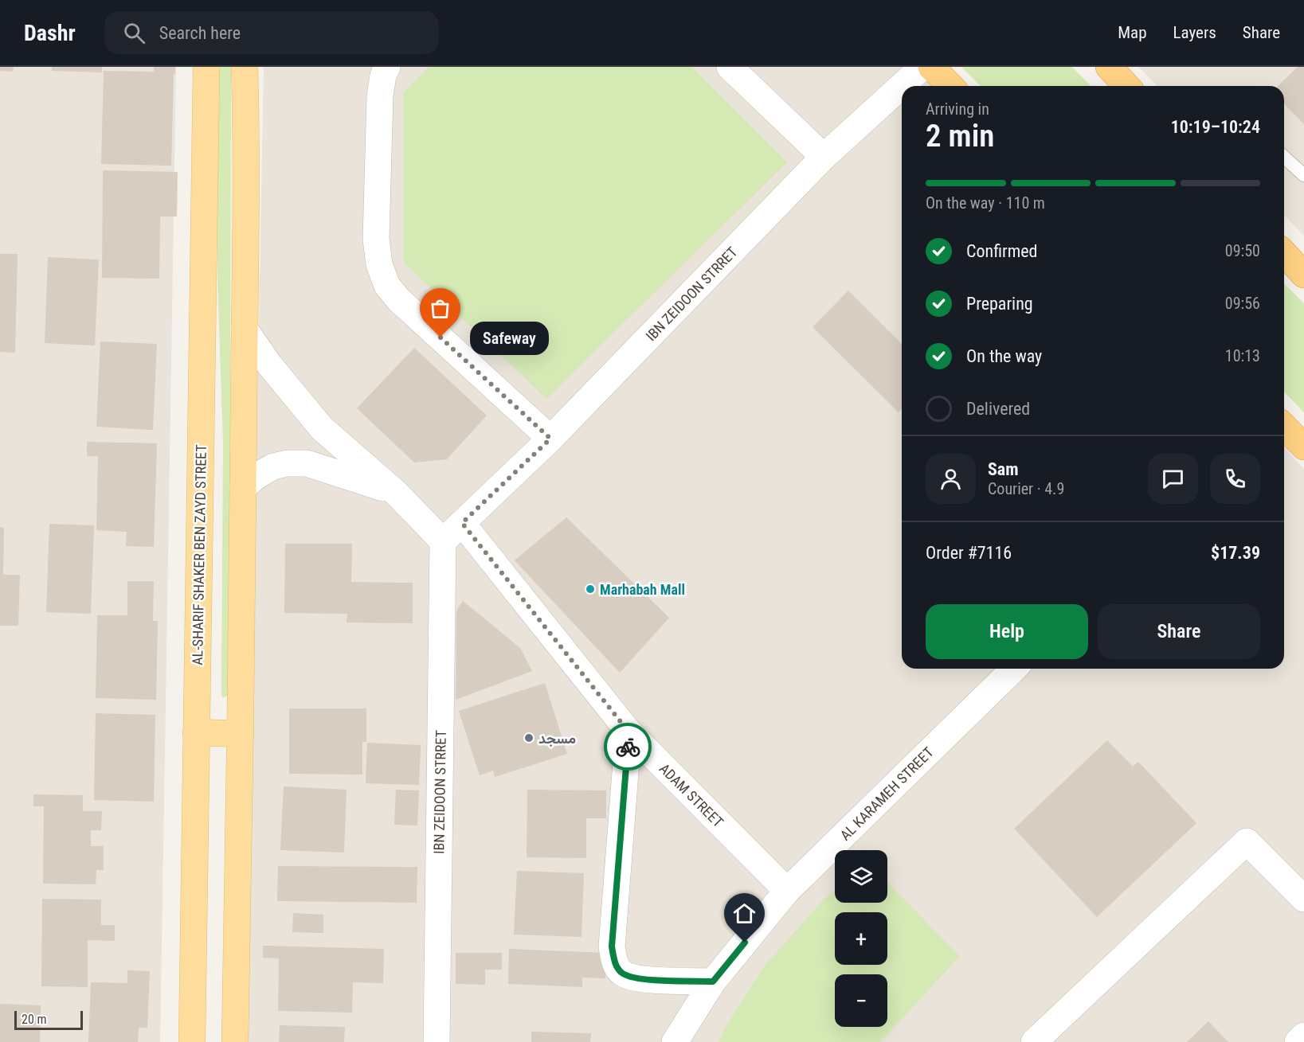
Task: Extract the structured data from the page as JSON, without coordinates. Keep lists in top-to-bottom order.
{
  "streets": {
    "main road": ["AL-SHARIF SHAKER BEN ZAYD STREET"],
    "street": ["IBN ZEIDOON STRRET", "AL KARAMEH STREET", "ADAM STREET"]
  },
  "crossings": [
    ["IBN ZEIDOON STRRET", "ADAM STREET"],
    ["AL KARAMEH STREET", "ADAM STREET"]
  ],
  "places": ["Safeway", "Marhabah Mall", "مسجد"],
  "scale_bar": "20 m",
  "page": {
    "header": "Dashr",
    "search": "Search here",
    "nav": ["Map", "Layers", "Share"],
    "heading": ["2 min", "Arriving in", "10:19–10:24"],
    "panel": [
      "Sam",
      "Courier · 4.9",
      "Order #7116",
      "$17.39"
    ],
    "bar": "On the way · 110 m",
    "list": [
      ["Confirmed", "09:50"],
      ["Preparing", "09:56"],
      ["On the way", "10:13"],
      "Delivered"
    ],
    "bubble": "Safeway",
    "buttons": ["Help", "Share"],
    "map_buttons": ["+", "−"],
    "scale": "20 m"
  }
}
